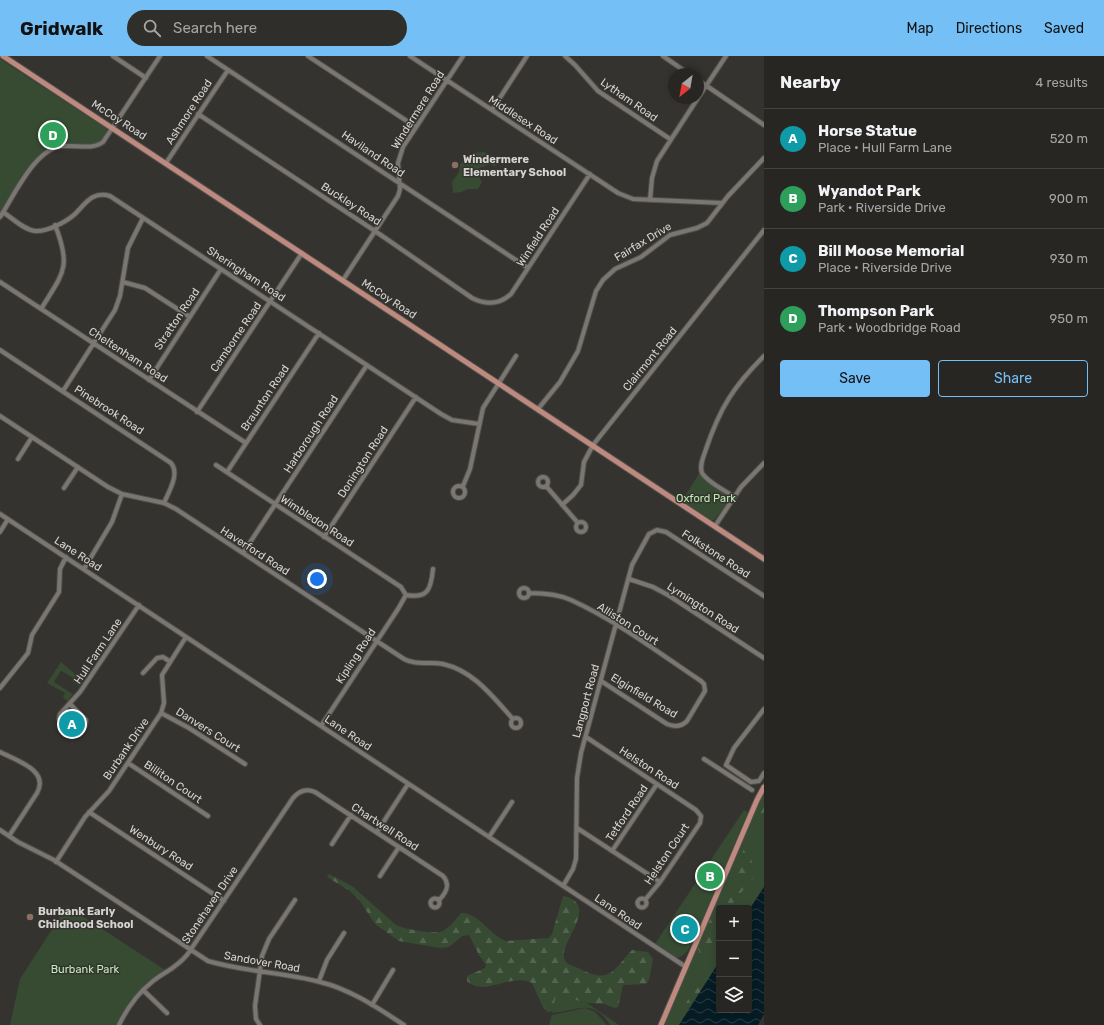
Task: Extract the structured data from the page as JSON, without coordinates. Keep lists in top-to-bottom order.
{
  "streets": {
    "main road": ["McCoy Road"],
    "street": [
      "Lytham Road",
      "Windermere Road",
      "Ashmore Road",
      "Middlesex Road",
      "Haviland Road",
      "Buckley Road",
      "Winfield Road",
      "Fairfax Drive",
      "Sheringham Road",
      "Stratton Road",
      "Camborne Road",
      "Cheltenham Road",
      "Clairmont Road",
      "Braunton Road",
      "Pinebrook Road",
      "Harborough Road",
      "Donington Road",
      "Wimbledon Road",
      "Haverford Road",
      "Lane Road",
      "Folkstone Road",
      "Lymington Road",
      "Alliston Court",
      "Hull Farm Lane",
      "Kipling Road",
      "Elginfield Road",
      "Langport Road",
      "Danvers Court",
      "Burbank Drive",
      "Helston Road",
      "Billiton Court",
      "Tetford Road",
      "Chartwell Road",
      "Wenbury Road",
      "Helston Court",
      "Stonehaven Drive",
      "Sandover Road"
    ]
  },
  "crossings": [
    ["Windermere Road", "McCoy Road"],
    ["Windermere Road", "Middlesex Road"],
    ["Windermere Road", "Haviland Road"],
    ["Windermere Road", "Buckley Road"],
    ["Ashmore Road", "McCoy Road"],
    ["Ashmore Road", "Haviland Road"],
    ["Ashmore Road", "Buckley Road"],
    ["McCoy Road", "Fairfax Drive"],
    ["McCoy Road", "Camborne Road"],
    ["McCoy Road", "Clairmont Road"],
    ["Middlesex Road", "Winfield Road"],
    ["Middlesex Road", "Fairfax Drive"],
    ["Haviland Road", "Winfield Road"],
    ["Buckley Road", "Winfield Road"],
    ["Sheringham Road", "Stratton Road"],
    ["Sheringham Road", "Camborne Road"],
    ["Sheringham Road", "Braunton Road"],
    ["Sheringham Road", "Harborough Road"],
    ["Sheringham Road", "Donington Road"],
    ["Stratton Road", "Cheltenham Road"],
    ["Camborne Road", "Cheltenham Road"],
    ["Cheltenham Road", "Braunton Road"],
    ["Braunton Road", "Wimbledon Road"],
    ["Pinebrook Road", "Haverford Road"],
    ["Harborough Road", "Wimbledon Road"],
    ["Harborough Road", "Haverford Road"],
    ["Donington Road", "Wimbledon Road"],
    ["Wimbledon Road", "Kipling Road"],
    ["Haverford Road", "Kipling Road"],
    ["Lane Road", "Hull Farm Lane"],
    ["Lane Road", "Kipling Road"],
    ["Lane Road", "Langport Road"],
    ["Lane Road", "Burbank Drive"],
    ["Folkstone Road", "Langport Road"],
    ["Lymington Road", "Langport Road"],
    ["Alliston Court", "Elginfield Road"],
    ["Alliston Court", "Langport Road"],
    ["Elginfield Road", "Langport Road"],
    ["Langport Road", "Helston Road"],
    ["Danvers Court", "Burbank Drive"],
    ["Burbank Drive", "Billiton Court"],
    ["Burbank Drive", "Wenbury Road"],
    ["Burbank Drive", "Sandover Road"],
    ["Helston Road", "Tetford Road"],
    ["Helston Road", "Helston Court"],
    ["Chartwell Road", "Stonehaven Drive"],
    ["Wenbury Road", "Stonehaven Drive"],
    ["Stonehaven Drive", "Sandover Road"]
  ],
  "parks": ["Oxford Park", "Burbank Park"],
  "places": ["Windermere Elementary School", "Burbank Early Childhood School"],
  "north": "bottom left",
  "page": {
    "header": "Gridwalk",
    "search": "Search here",
    "nav": ["Map", "Directions", "Saved"],
    "heading": ["Nearby", "4 results"],
    "list": [
      {
        "mark": "A",
        "name": "Horse Statue",
        "note": "Place · Hull Farm Lane",
        "value": "520 m"
      },
      {
        "mark": "B",
        "name": "Wyandot Park",
        "note": "Park · Riverside Drive",
        "value": "900 m"
      },
      {
        "mark": "C",
        "name": "Bill Moose Memorial",
        "note": "Place · Riverside Drive",
        "value": "930 m"
      },
      {
        "mark": "D",
        "name": "Thompson Park",
        "note": "Park · Woodbridge Road",
        "value": "950 m"
      }
    ],
    "pins": [
      "D",
      "A",
      "B",
      "C"
    ],
    "buttons": ["Save", "Share"],
    "map_buttons": ["+", "−"]
  }
}
